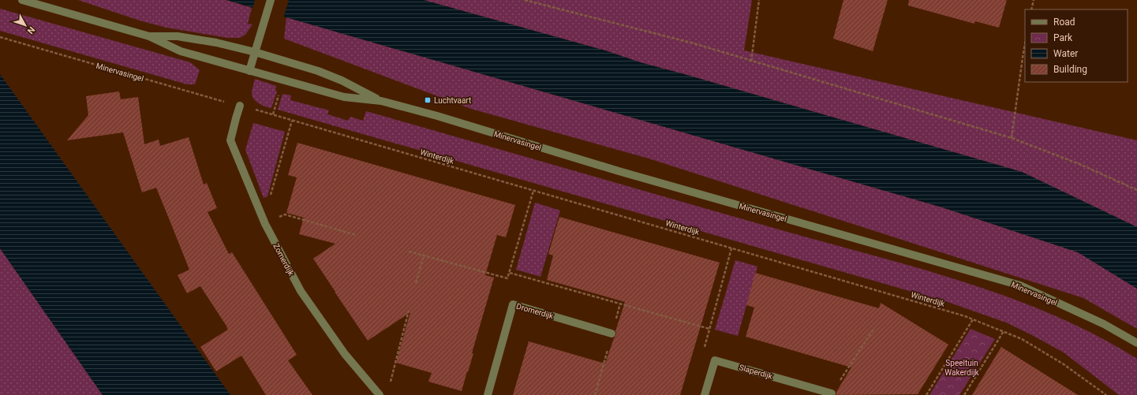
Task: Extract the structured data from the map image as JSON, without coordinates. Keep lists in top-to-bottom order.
{
  "streets": {
    "street": [
      "Minervasingel",
      "Zomerdijk",
      "Dromerdijk",
      "Slaperdijk"
    ],
    "path": ["Winterdijk"]
  },
  "crossings": [
    ["Minervasingel", "Winterdijk"],
    ["Minervasingel", "Zomerdijk"],
    ["Winterdijk", "Zomerdijk"]
  ],
  "parks": ["Speeltuin Wakerdijk"],
  "places": {
    "transit": ["Luchtvaart"]
  },
  "legend": [
    "Road",
    "Park",
    "Water",
    "Building"
  ],
  "north": "bottom right"
}
